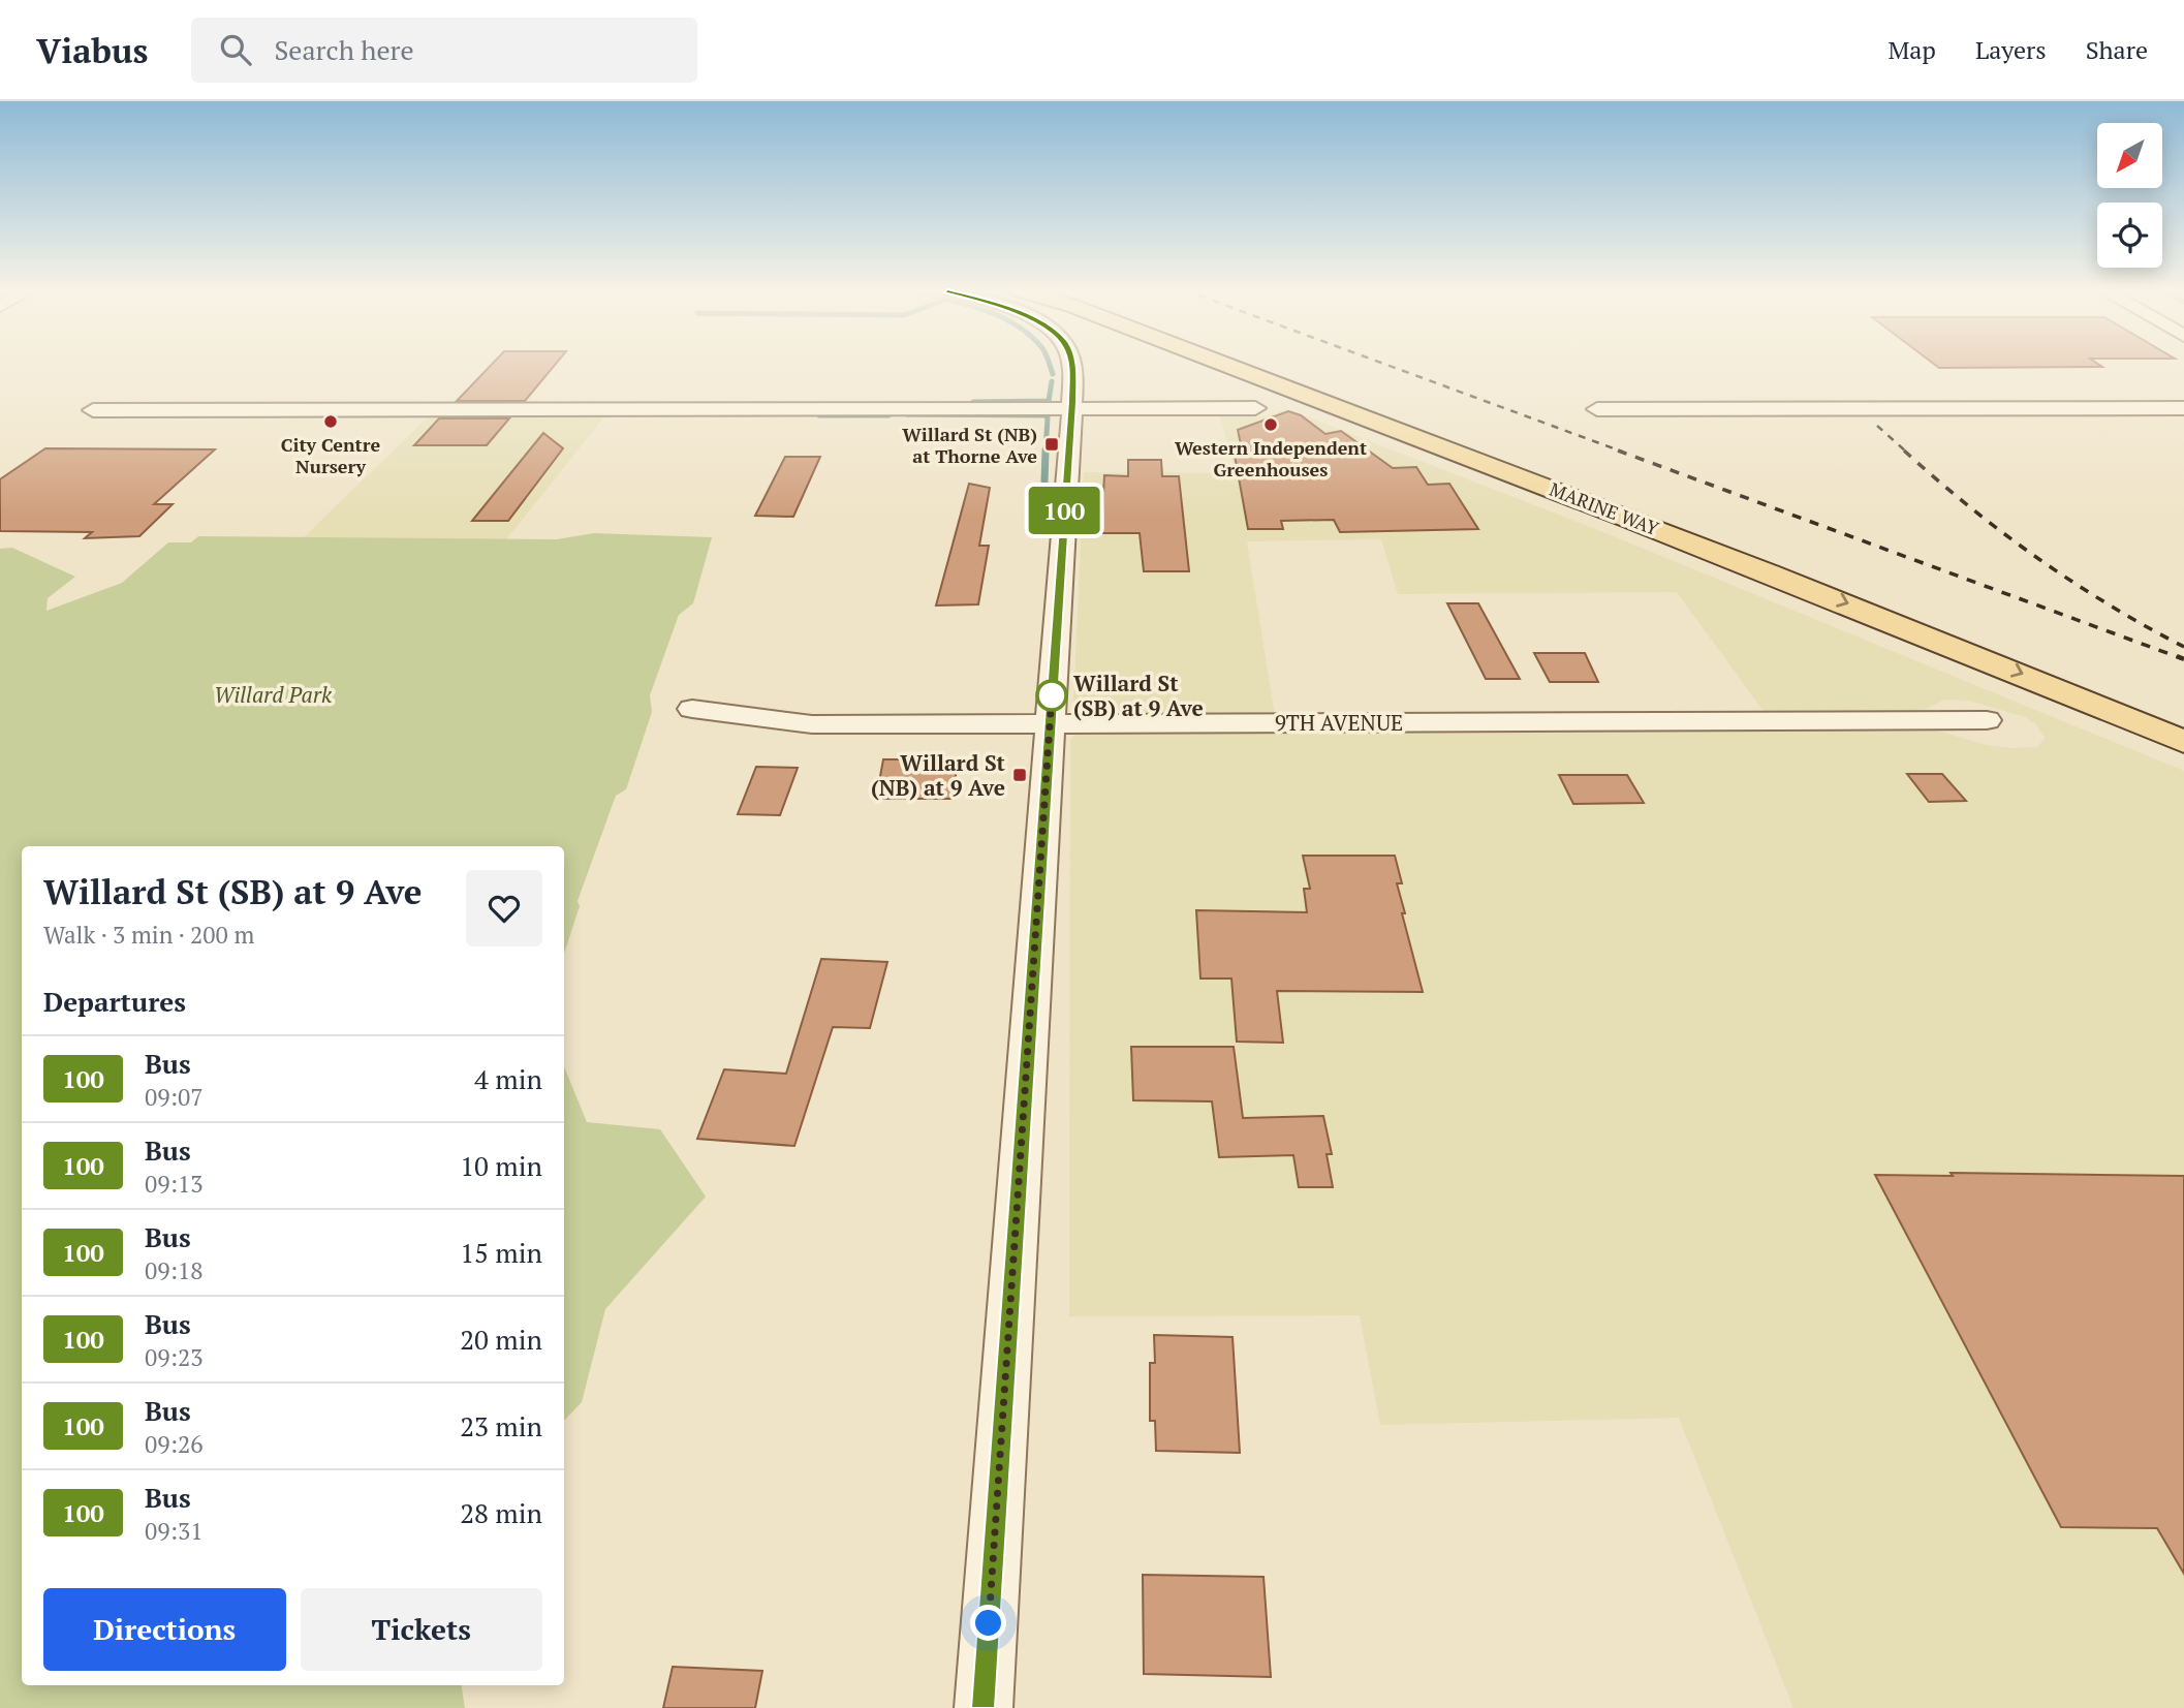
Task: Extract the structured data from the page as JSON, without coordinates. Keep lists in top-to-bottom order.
{
  "streets": {
    "main road": ["MARINE WAY"],
    "street": ["9TH AVENUE"]
  },
  "parks": ["Willard Park"],
  "places": {
    "other": ["City Centre Nursery", "Western Independent Greenhouses", "Willard St (SB) at 9 Ave"],
    "transit": ["Willard St (NB) at Thorne Ave", "Willard St (NB) at 9 Ave"]
  },
  "lines": ["bus line 100"],
  "north": "bottom left",
  "page": {
    "header": "Viabus",
    "search": "Search here",
    "nav": ["Map", "Layers", "Share"],
    "on_map": "100",
    "heading": [
      ["Willard St (SB) at 9 Ave", "Walk · 3 min · 200 m"],
      "Departures"
    ],
    "list": [
      {
        "mark": "100",
        "name": "Bus",
        "note": "09:07",
        "value": "4 min"
      },
      {
        "mark": "100",
        "name": "Bus",
        "note": "09:13",
        "value": "10 min"
      },
      {
        "mark": "100",
        "name": "Bus",
        "note": "09:18",
        "value": "15 min"
      },
      {
        "mark": "100",
        "name": "Bus",
        "note": "09:23",
        "value": "20 min"
      },
      {
        "mark": "100",
        "name": "Bus",
        "note": "09:26",
        "value": "23 min"
      },
      {
        "mark": "100",
        "name": "Bus",
        "note": "09:31",
        "value": "28 min"
      }
    ],
    "buttons": ["Directions", "Tickets"]
  }
}
